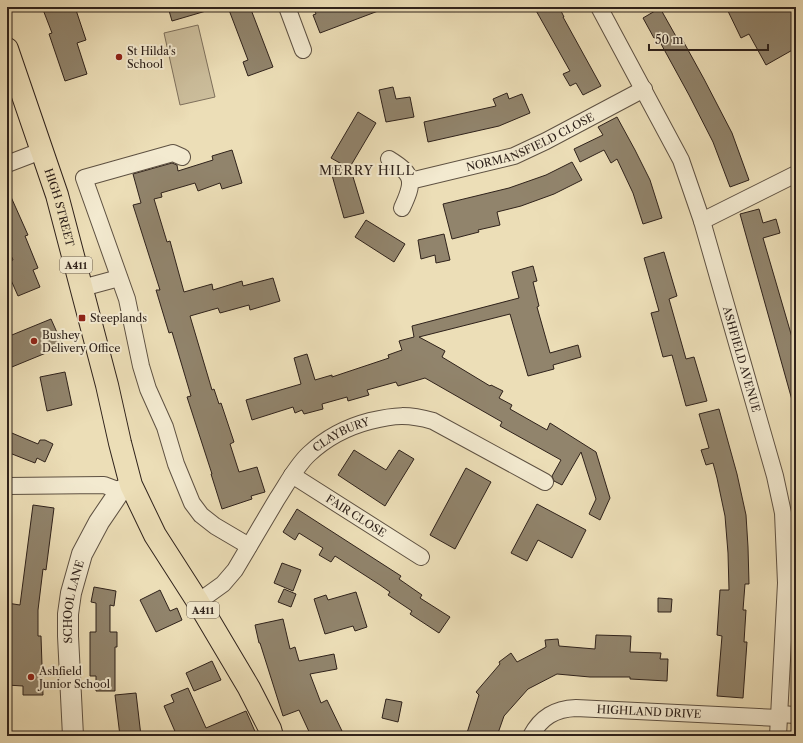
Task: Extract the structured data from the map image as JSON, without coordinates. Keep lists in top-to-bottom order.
{
  "streets": {
    "main road": ["HIGH STREET", "A411"],
    "street": [
      "NORMANSFIELD CLOSE",
      "ASHFIELD AVENUE",
      "CLAYBURY",
      "FAIR CLOSE",
      "SCHOOL LANE",
      "HIGHLAND DRIVE"
    ]
  },
  "crossings": [
    ["NORMANSFIELD CLOSE", "ASHFIELD AVENUE"],
    ["HIGH STREET", "A411"],
    ["HIGH STREET", "SCHOOL LANE"],
    ["A411", "CLAYBURY"],
    ["A411", "SCHOOL LANE"],
    ["ASHFIELD AVENUE", "HIGHLAND DRIVE"],
    ["CLAYBURY", "FAIR CLOSE"]
  ],
  "districts": ["MERRY HILL"],
  "places": {
    "other": ["St Hilda's School", "Bushey Delivery Office", "Ashfield Junior School"],
    "transit": ["Steeplands"]
  },
  "scale_bar": "50 m"
}
